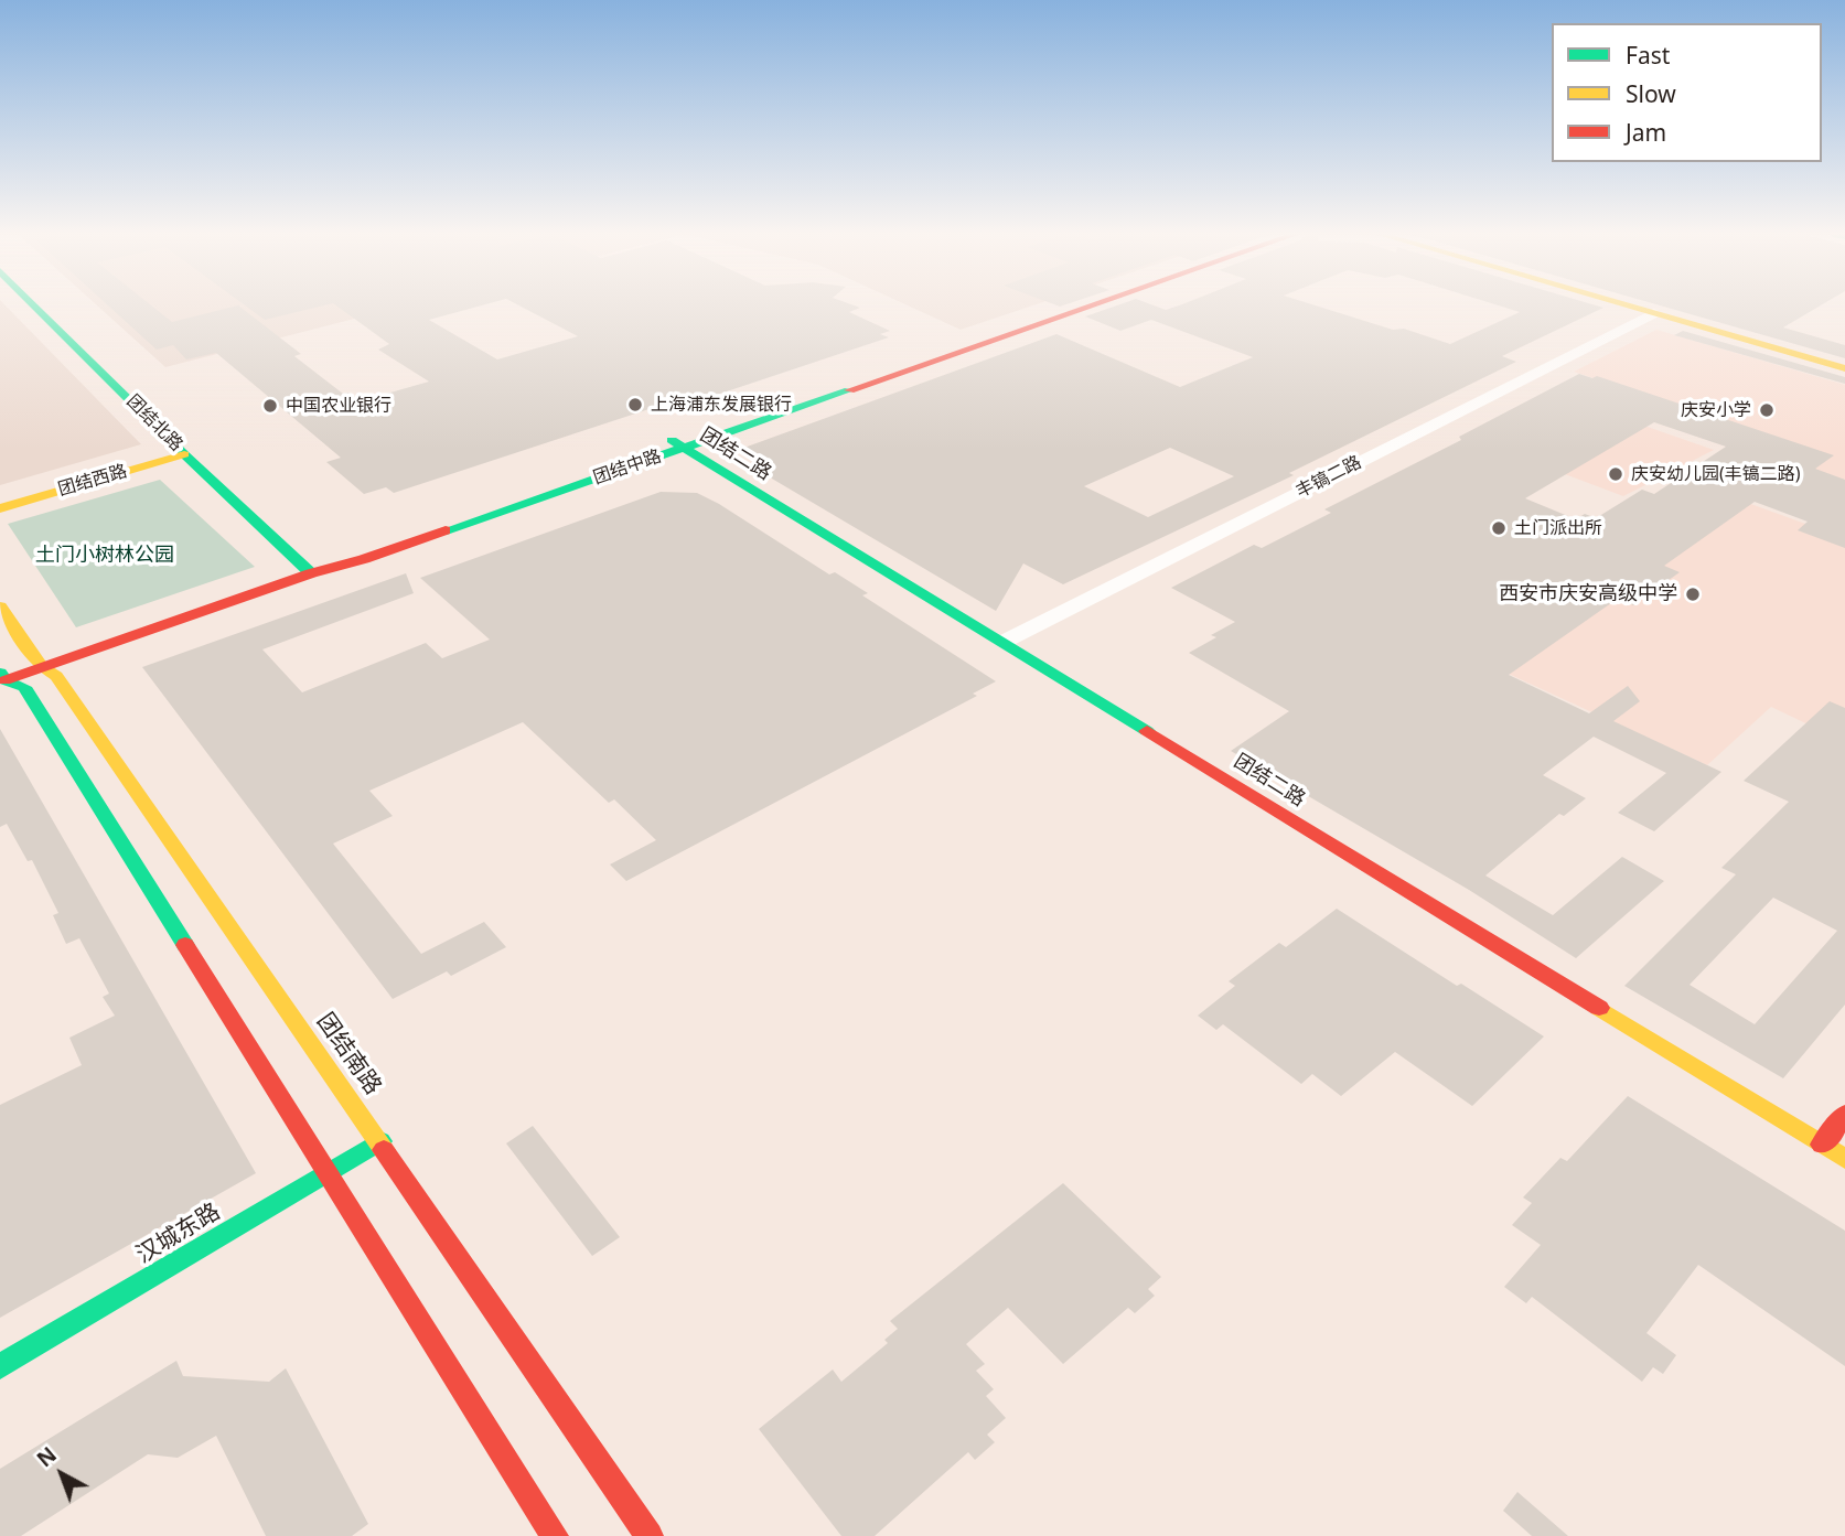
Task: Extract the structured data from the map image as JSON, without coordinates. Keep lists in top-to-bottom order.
{
  "streets": {
    "street": [
      "团结北路",
      "团结二路",
      "团结中路",
      "丰镐二路",
      "团结西路",
      "团结南路",
      "汉城东路"
    ]
  },
  "crossings": [
    ["团结北路", "团结中路"],
    ["团结北路", "团结西路"],
    ["团结二路", "团结中路"],
    ["团结二路", "丰镐二路"],
    ["团结中路", "团结南路"],
    ["团结南路", "汉城东路"]
  ],
  "parks": ["土门小树林公园"],
  "places": [
    "上海浦东发展银行",
    "中国农业银行",
    "庆安小学",
    "庆安幼儿园(丰镐二路)",
    "土门派出所",
    "西安市庆安高级中学"
  ],
  "legend": ["Fast", "Slow", "Jam"],
  "north": "top left"
}
